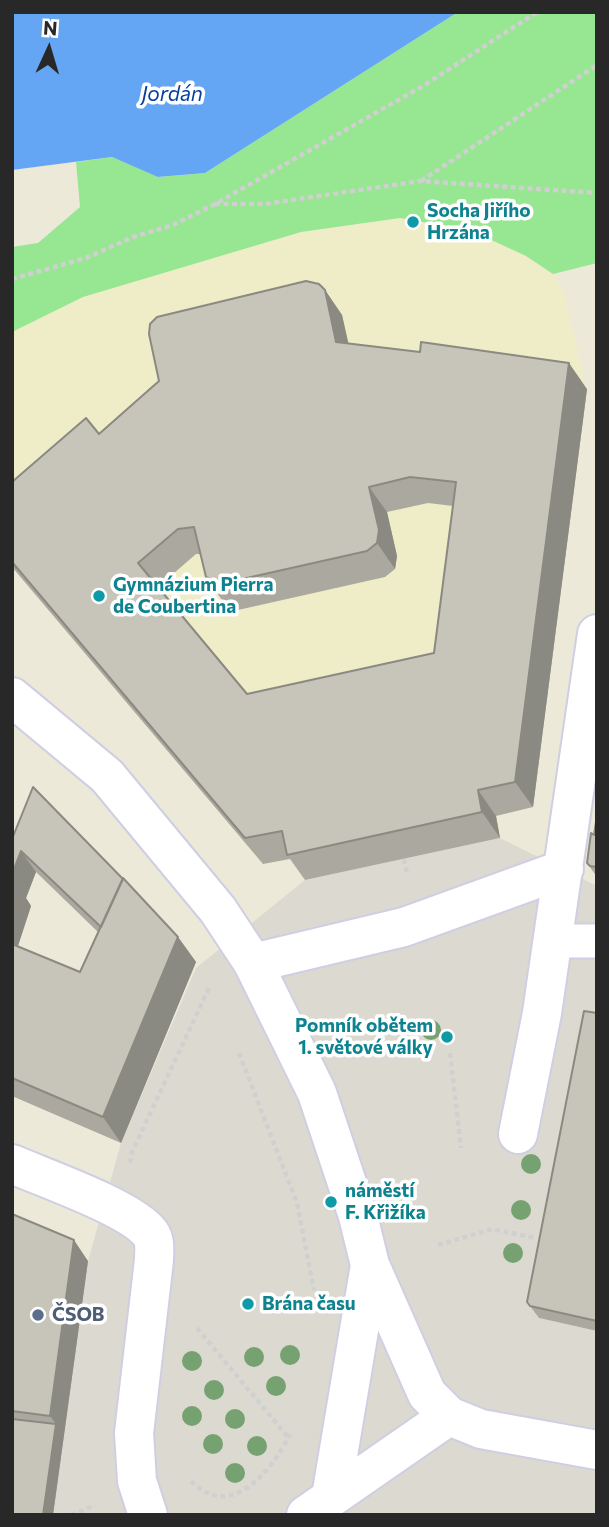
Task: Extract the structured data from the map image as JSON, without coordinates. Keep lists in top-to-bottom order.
{
  "water": ["Jordán"],
  "places": [
    "Socha Jiřího Hrzána",
    "Gymnázium Pierra de Coubertina",
    "Pomník obětem 1. světové války",
    "náměstí F. Křižíka",
    "Brána času",
    "ČSOB"
  ],
  "north": "top"
}
